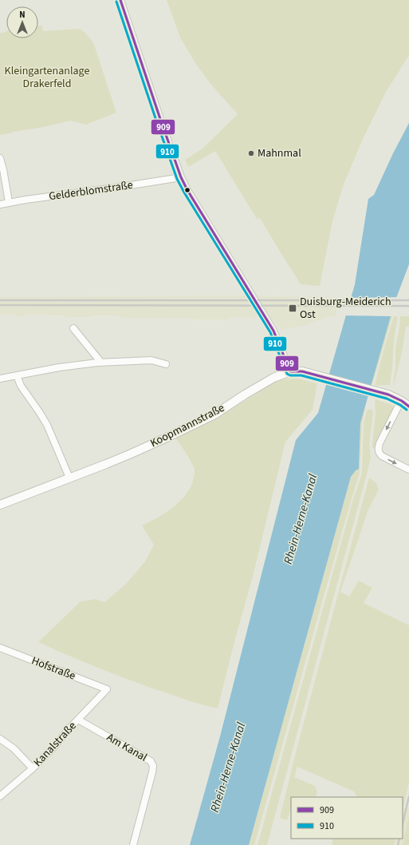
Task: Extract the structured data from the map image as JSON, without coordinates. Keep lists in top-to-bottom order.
{
  "streets": {
    "street": [
      "Gelderblomstraße",
      "Koopmannstraße",
      "Hofstraße",
      "Kanalstraße",
      "Am Kanal"
    ]
  },
  "crossings": [
    ["Hofstraße", "Kanalstraße"],
    ["Kanalstraße", "Am Kanal"]
  ],
  "water": ["Rhein-Herne-Kanal"],
  "parks": ["Kleingartenanlage Drakerfeld"],
  "places": {
    "other": ["Mahnmal"],
    "transit": ["Duisburg-Meiderich Ost"]
  },
  "lines": ["transit line 909", "transit line 910"],
  "legend": ["909", "910"],
  "north": "top"
}
